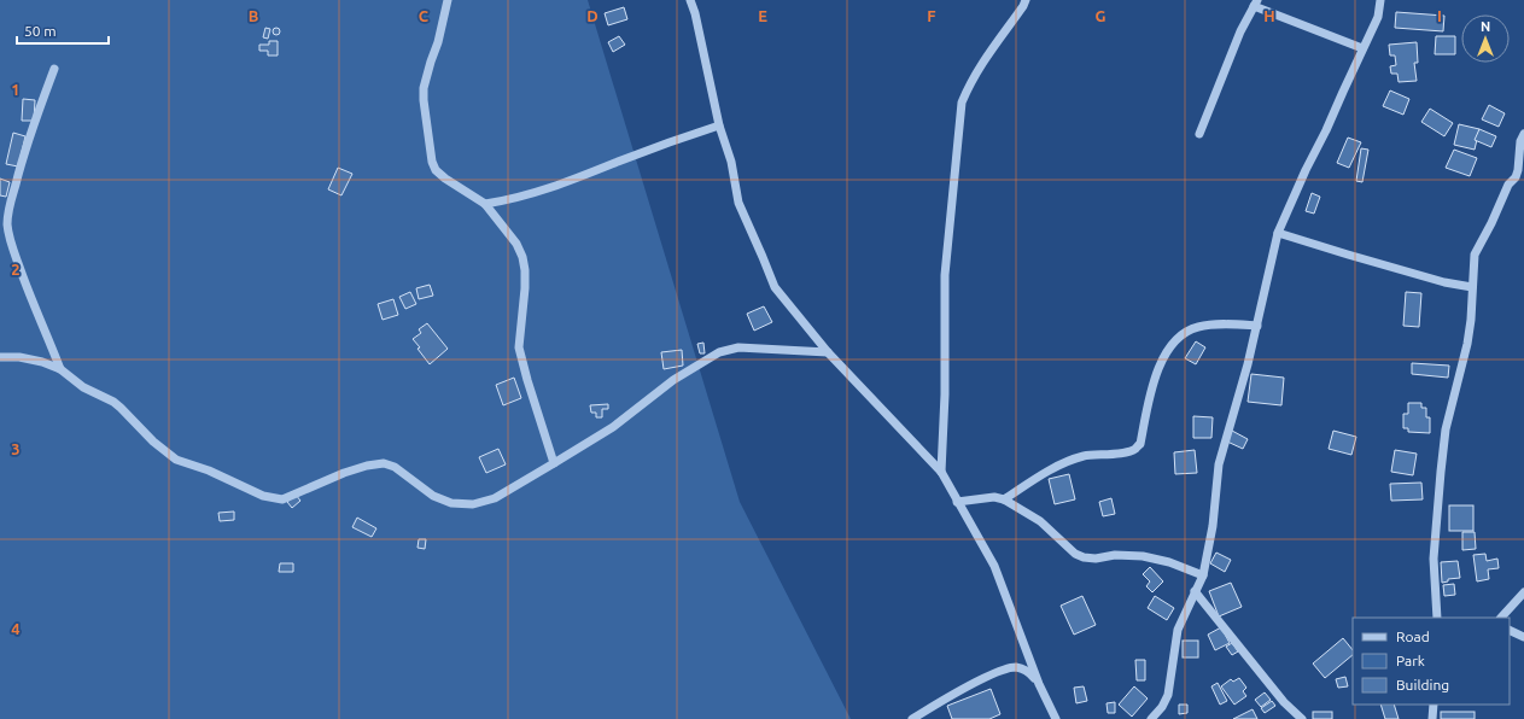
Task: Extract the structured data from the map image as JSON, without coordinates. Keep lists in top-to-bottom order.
{
  "legend": ["Road", "Park", "Building"],
  "scale_bar": "50 m",
  "north": "top",
  "grid": {
    "columns": [
      "B",
      "C",
      "D",
      "E",
      "F",
      "G",
      "H",
      "I"
    ],
    "rows": [
      "1",
      "2",
      "3",
      "4"
    ]
  }
}
